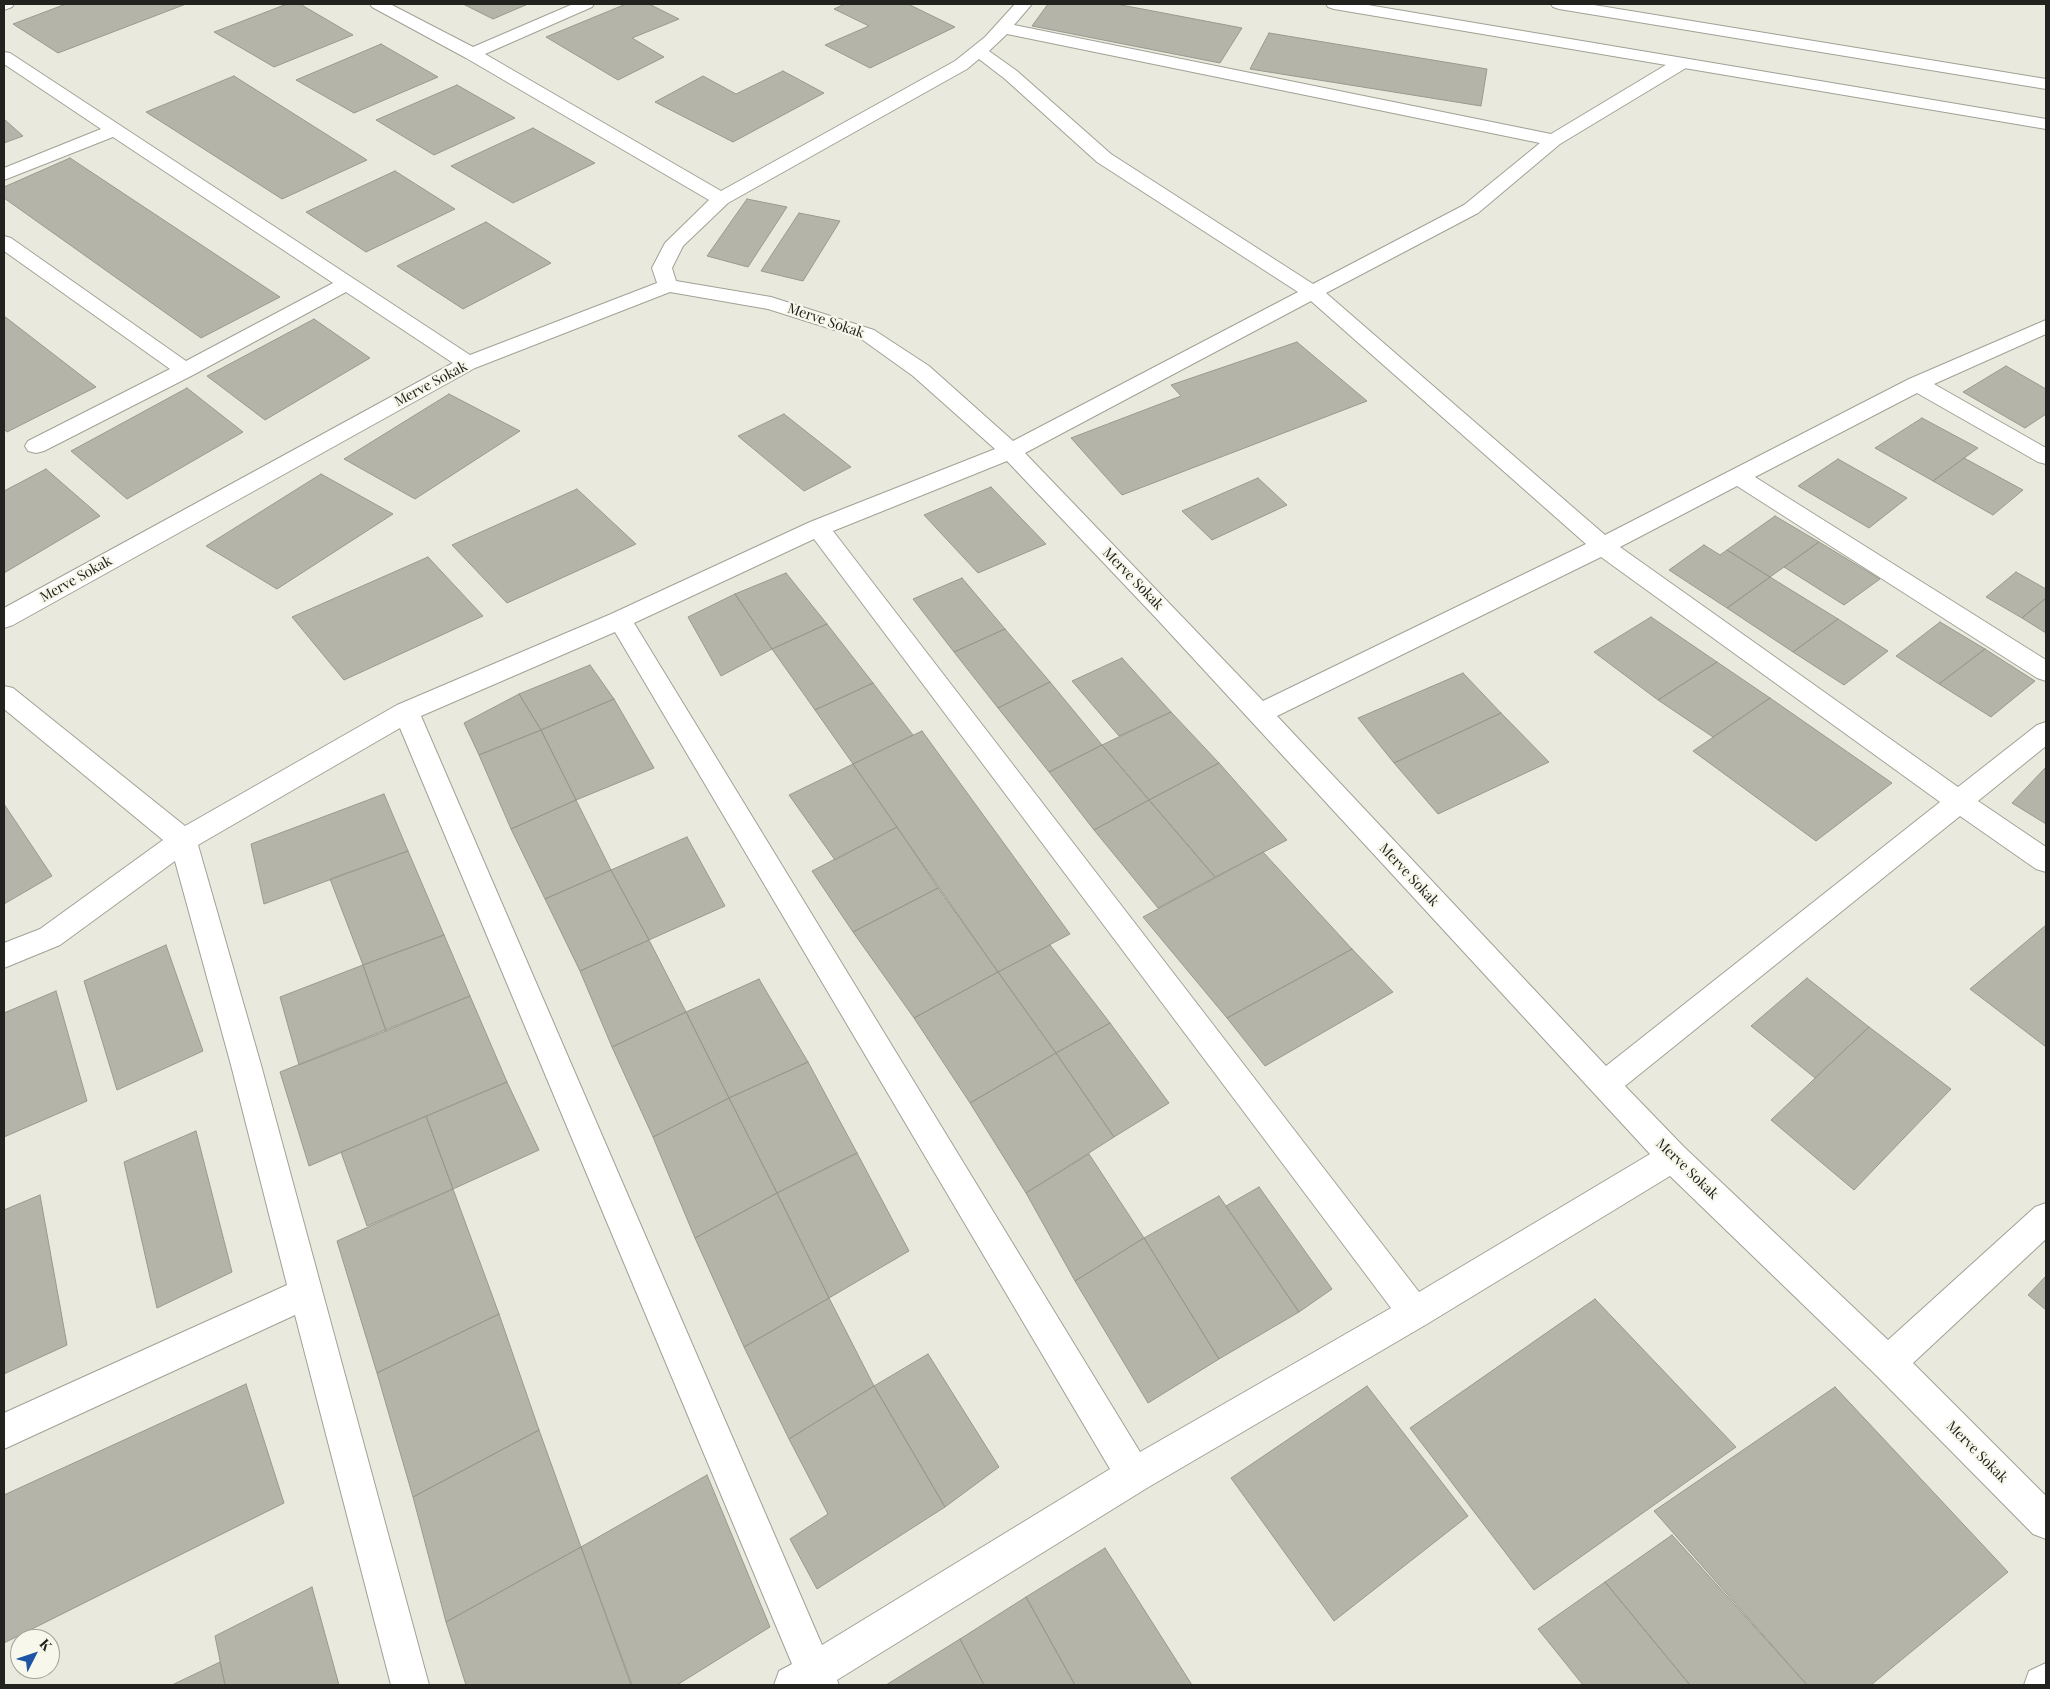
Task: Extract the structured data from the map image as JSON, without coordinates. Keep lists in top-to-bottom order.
{
  "streets": {
    "street": ["Merve Sokak"]
  },
  "north": "top right"
}
